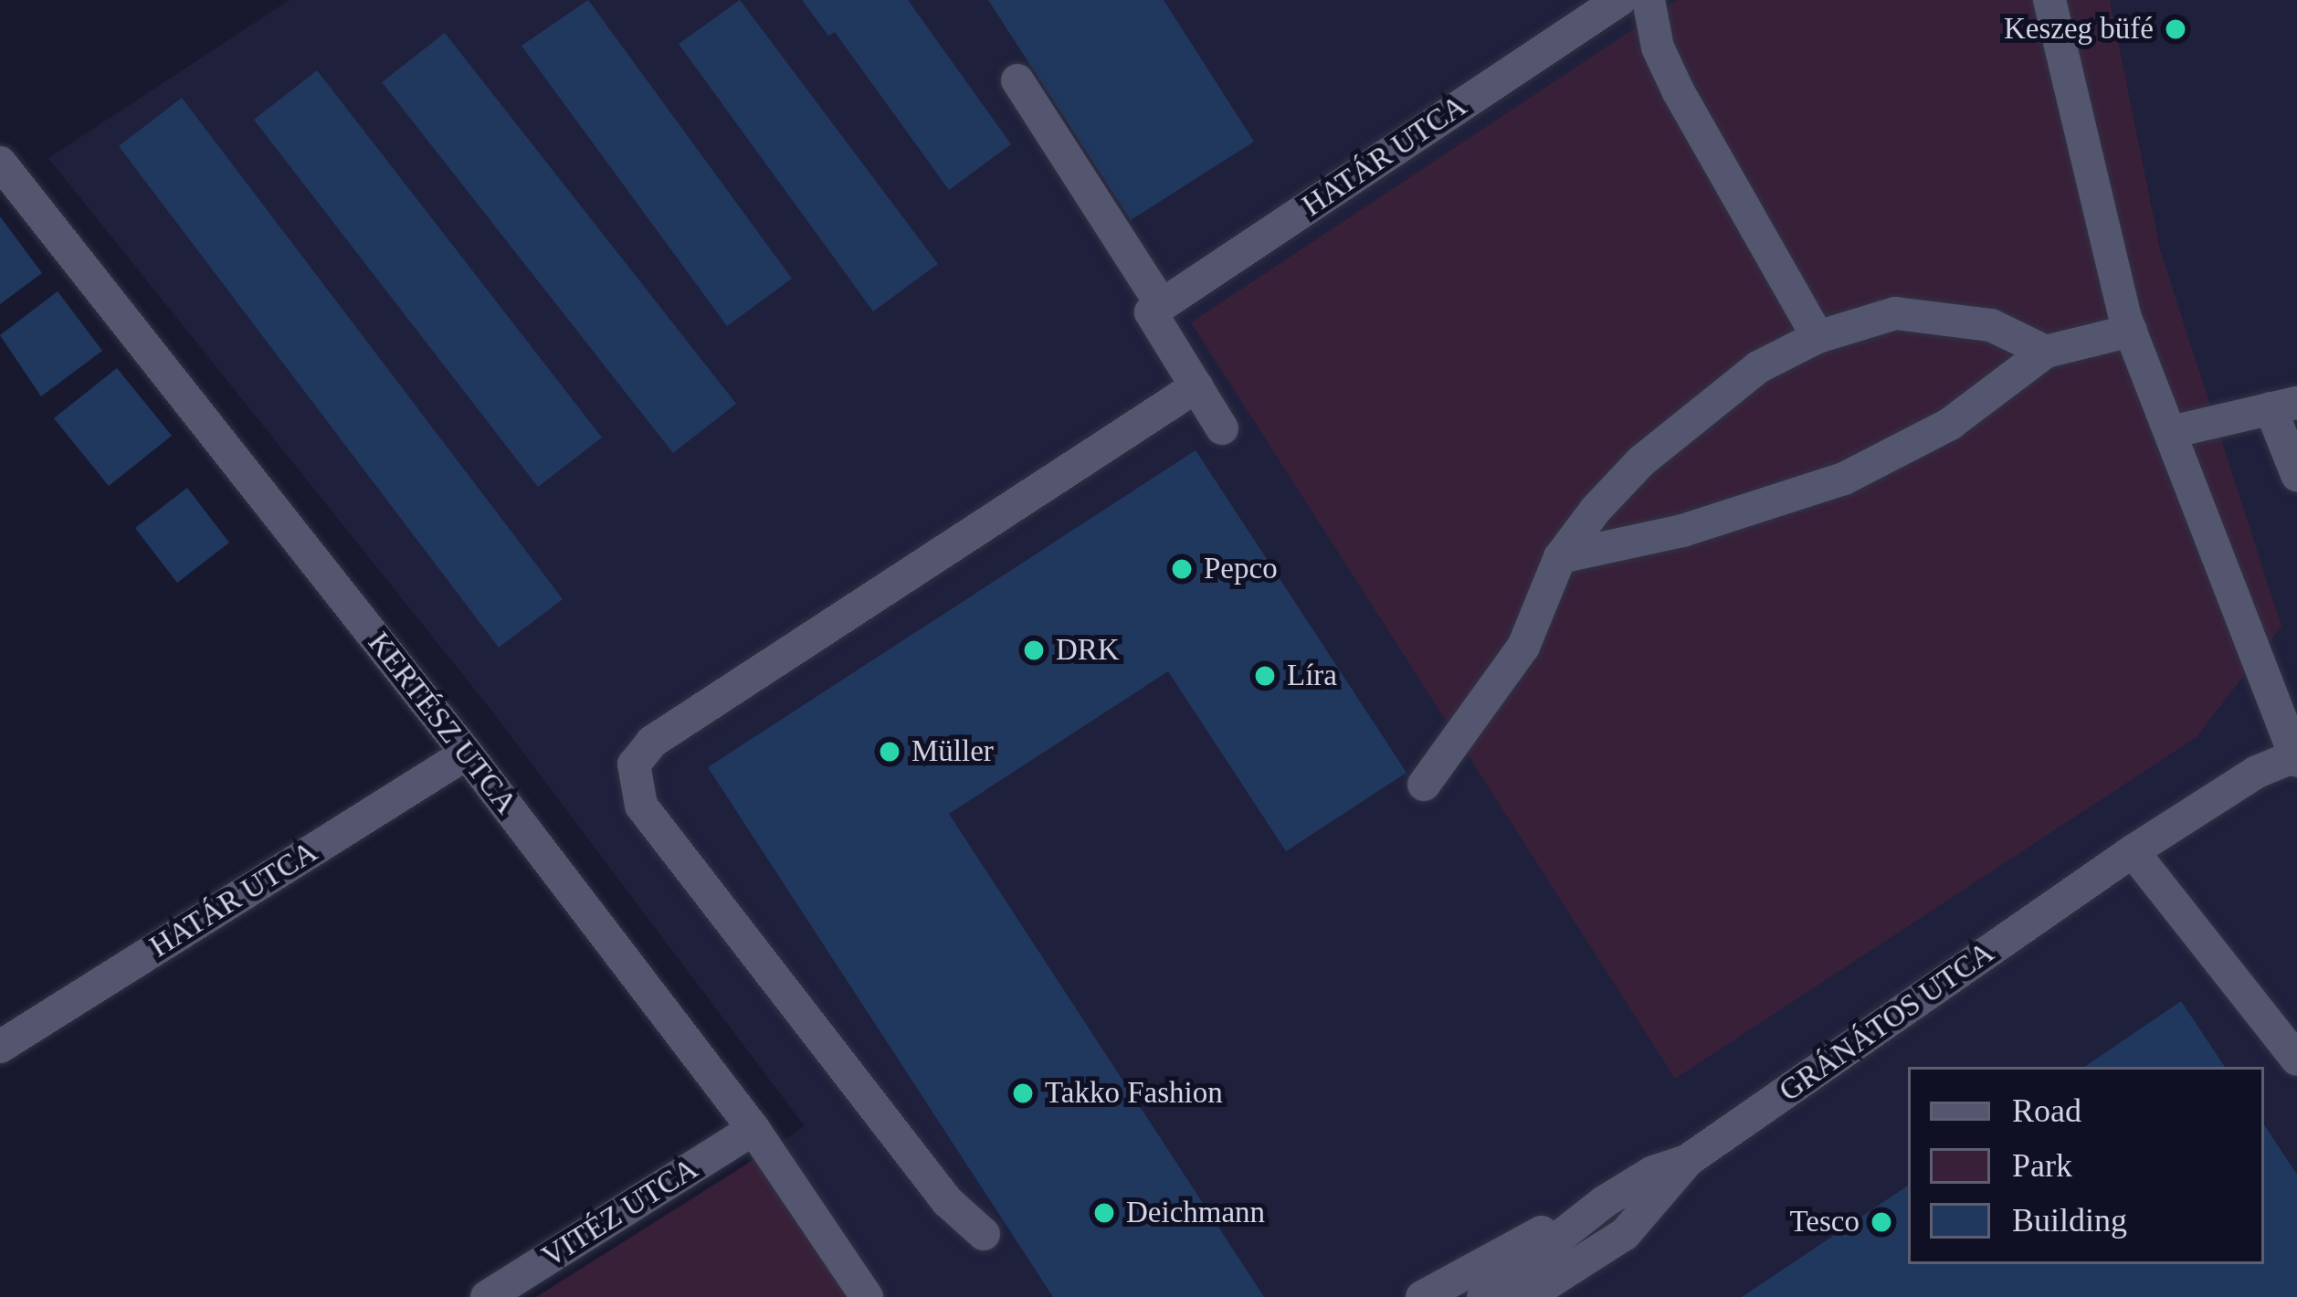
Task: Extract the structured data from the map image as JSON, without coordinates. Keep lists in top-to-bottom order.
{
  "streets": {
    "street": [
      "HATÁR UTCA",
      "KERTÉSZ UTCA",
      "GRÁNÁTOS UTCA",
      "VITÉZ UTCA"
    ]
  },
  "crossings": [
    ["HATÁR UTCA", "KERTÉSZ UTCA"],
    ["KERTÉSZ UTCA", "VITÉZ UTCA"]
  ],
  "places": [
    "Keszeg büfé",
    "Pepco",
    "DRK",
    "Líra",
    "Müller",
    "Takko Fashion",
    "Deichmann",
    "Tesco"
  ],
  "legend": ["Road", "Park", "Building"]
}
